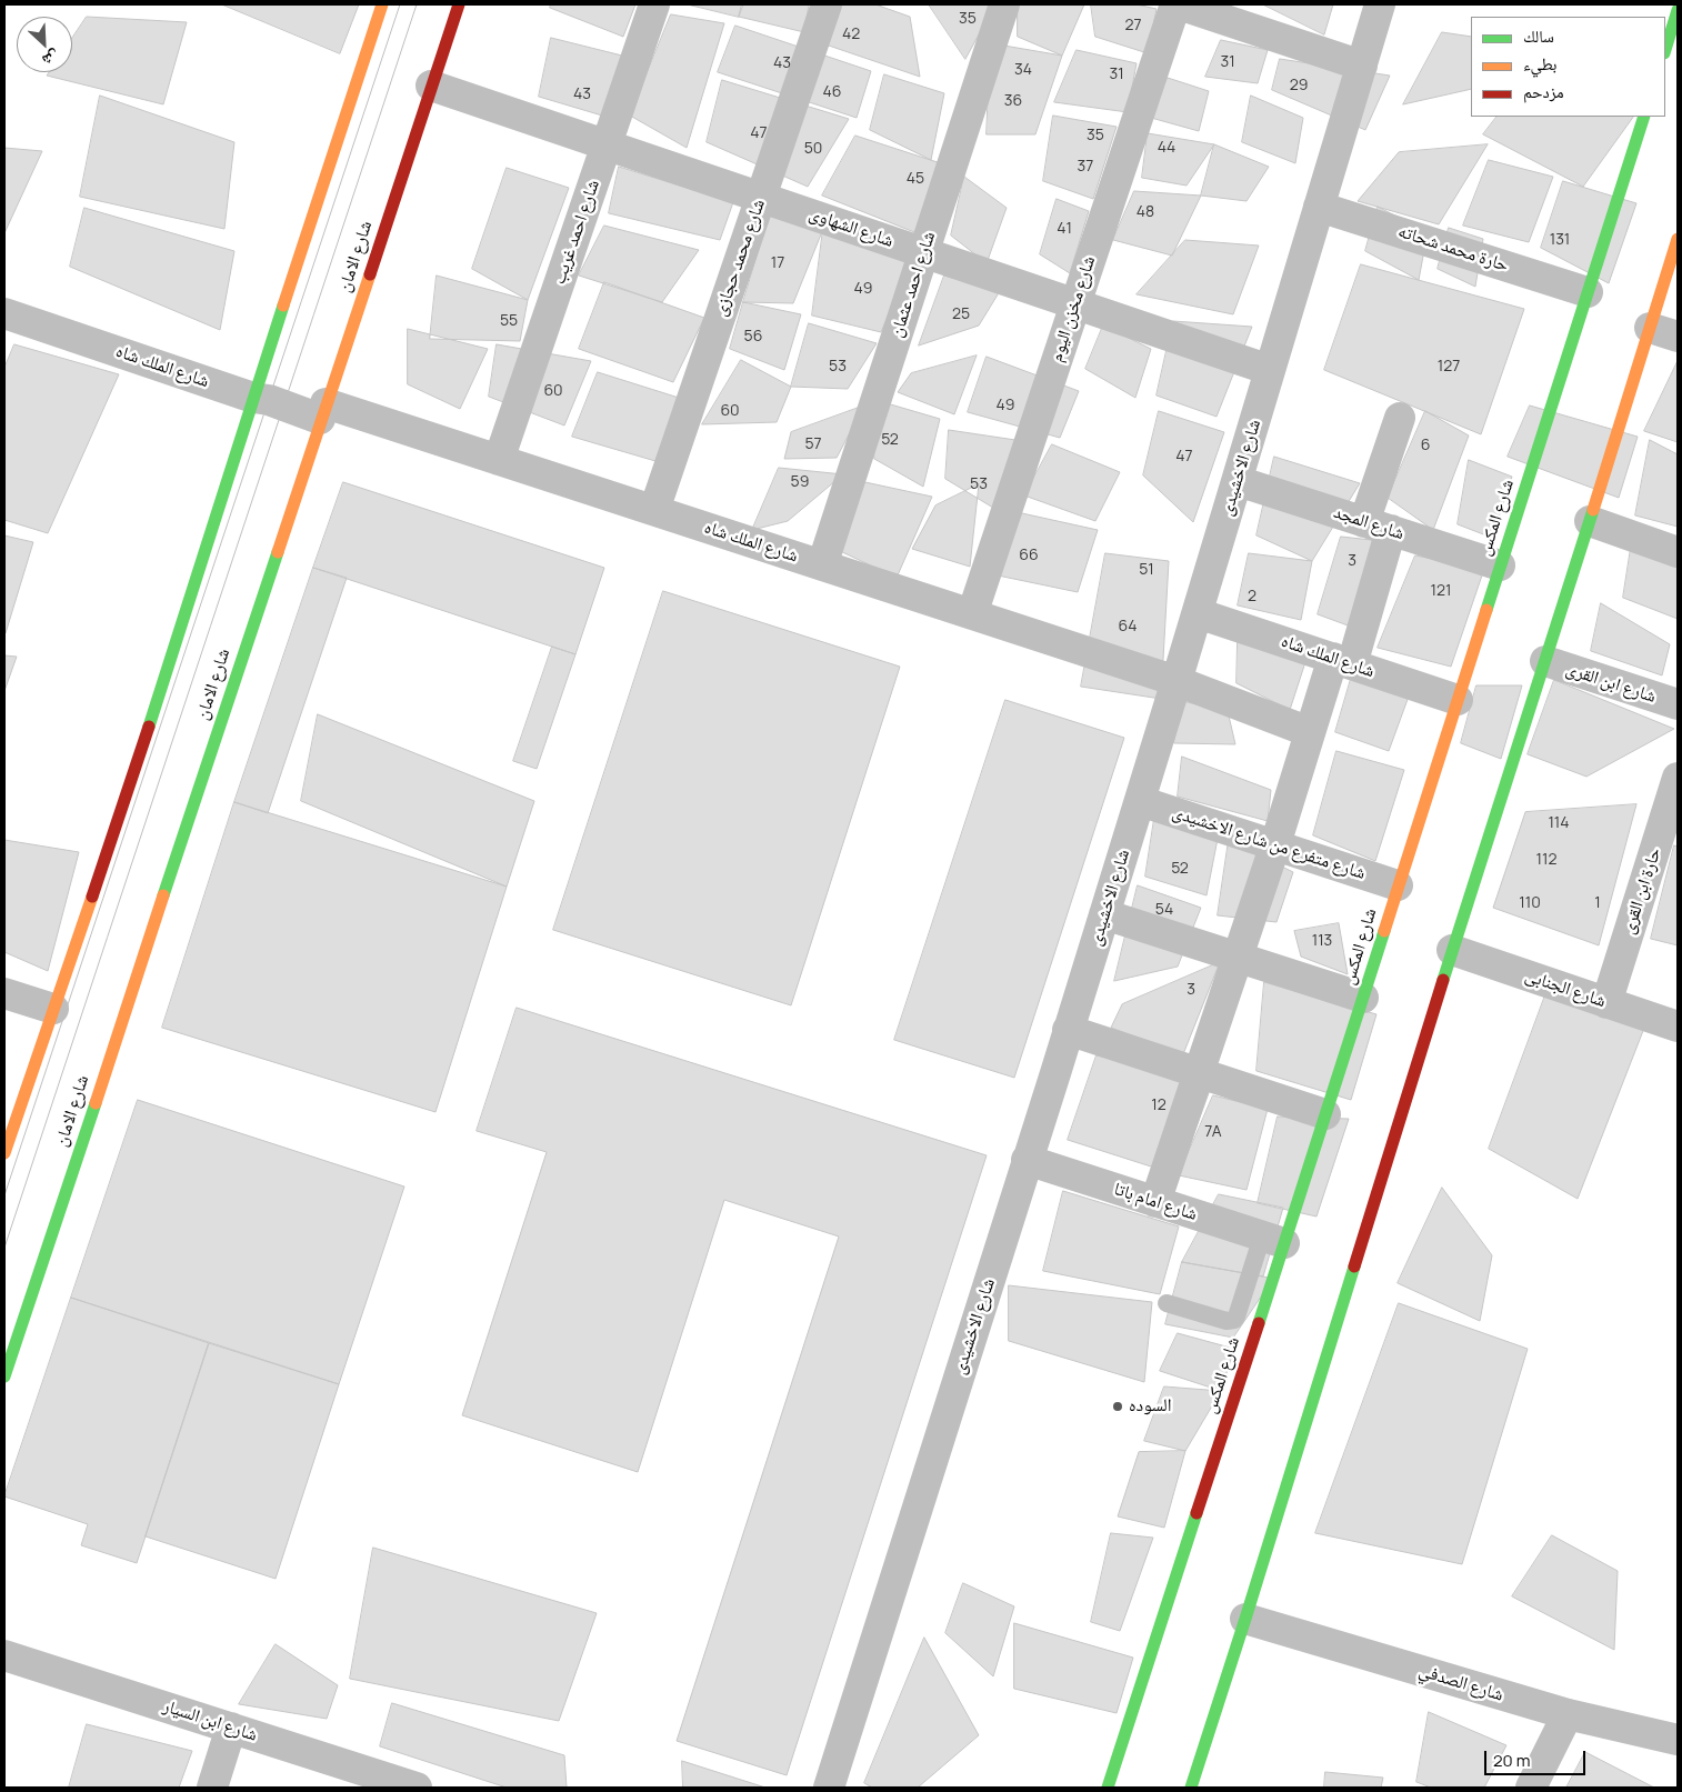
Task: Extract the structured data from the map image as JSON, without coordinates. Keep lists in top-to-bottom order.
{
  "streets": {
    "main road": ["شارع الامان", "شارع المكس"],
    "street": [
      "شارع الشهاوى",
      "شارع احمد غريب",
      "حارة محمد شحاته",
      "شارع محمد حجازى",
      "شارع احمد عثمان",
      "شارع مخزن اليوم",
      "شارع الملك شاه",
      "شارع الاخشيدى",
      "شارع المجد",
      "شارع ابن القرى",
      "شارع متفرع من شارع الاخشيدى",
      "حارة ابن القرى",
      "شارع الجنابى",
      "شارع امام باتا",
      "شارع الصدفي",
      "شارع ابن السيار"
    ]
  },
  "crossings": [
    ["شارع الشهاوى", "شارع احمد غريب"],
    ["شارع الشهاوى", "شارع الامان"],
    ["شارع الشهاوى", "شارع محمد حجازى"],
    ["شارع الشهاوى", "شارع احمد عثمان"],
    ["شارع الشهاوى", "شارع مخزن اليوم"],
    ["شارع الشهاوى", "شارع الاخشيدى"],
    ["شارع احمد غريب", "شارع الملك شاه"],
    ["حارة محمد شحاته", "شارع الاخشيدى"],
    ["حارة محمد شحاته", "شارع المكس"],
    ["شارع الامان", "شارع الملك شاه"],
    ["شارع محمد حجازى", "شارع الملك شاه"],
    ["شارع احمد عثمان", "شارع الملك شاه"],
    ["شارع مخزن اليوم", "شارع الملك شاه"],
    ["شارع الملك شاه", "شارع الاخشيدى"],
    ["شارع الملك شاه", "شارع المكس"],
    ["شارع الاخشيدى", "شارع المجد"],
    ["شارع الاخشيدى", "شارع متفرع من شارع الاخشيدى"],
    ["شارع الاخشيدى", "شارع امام باتا"],
    ["شارع المكس", "شارع المجد"],
    ["شارع المكس", "شارع متفرع من شارع الاخشيدى"],
    ["شارع المكس", "شارع امام باتا"],
    ["حارة ابن القرى", "شارع الجنابى"]
  ],
  "places": ["السوده"],
  "house_numbers": [
    "35",
    "27",
    "42",
    "31",
    "43",
    "34",
    "31",
    "29",
    "46",
    "43",
    "36",
    "47",
    "35",
    "44",
    "50",
    "37",
    "45",
    "48",
    "41",
    "131",
    "17",
    "49",
    "25",
    "55",
    "56",
    "53",
    "127",
    "60",
    "49",
    "60",
    "52",
    "57",
    "6",
    "47",
    "59",
    "53",
    "66",
    "3",
    "51",
    "121",
    "2",
    "64",
    "114",
    "112",
    "52",
    "110",
    "1",
    "54",
    "113",
    "3",
    "12",
    "7A"
  ],
  "legend": ["سالك", "بطيء", "مزدحم"],
  "scale_bar": "20 m",
  "north": "bottom right"
}
